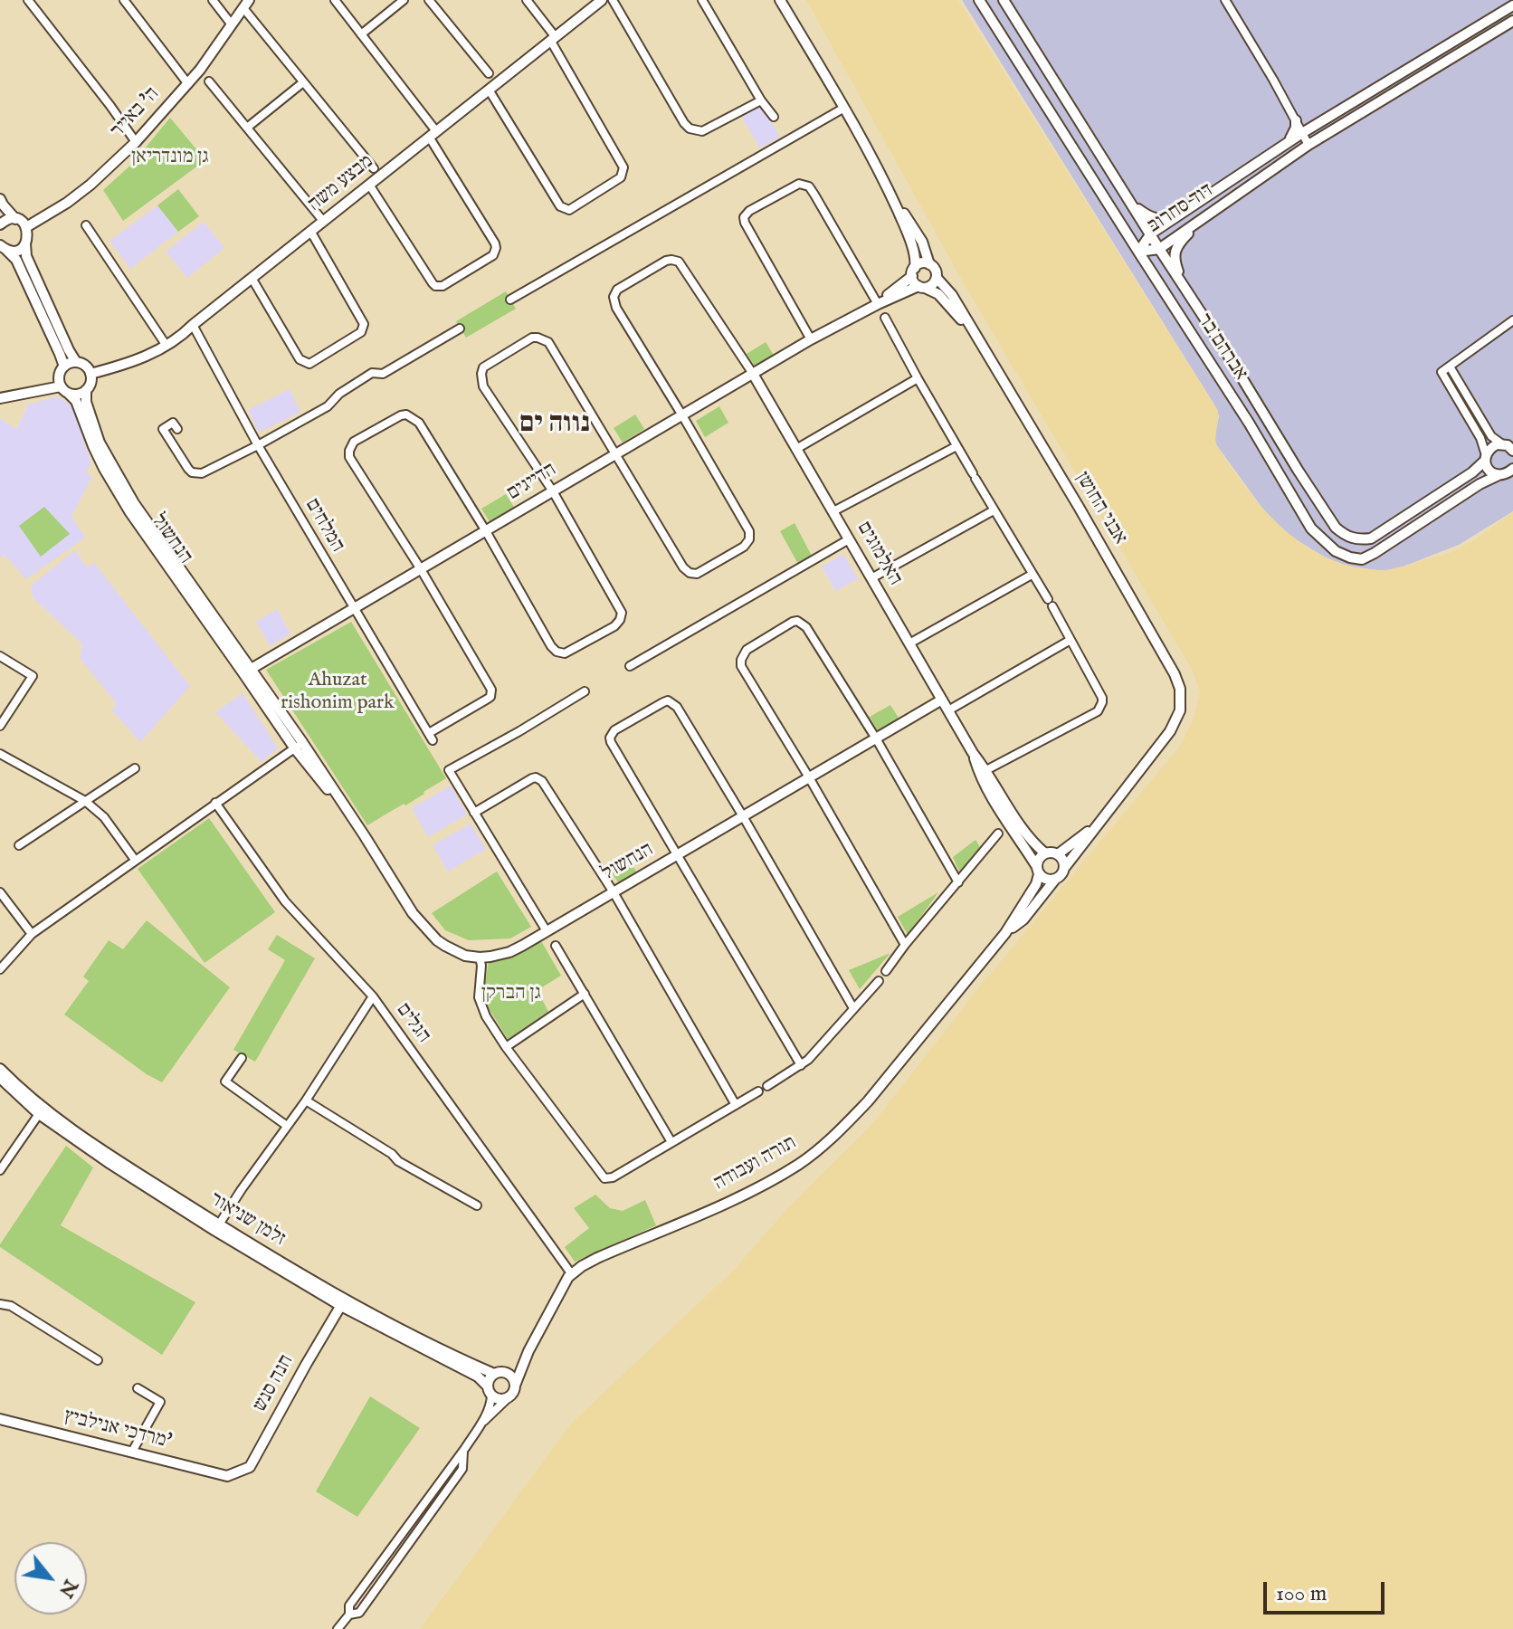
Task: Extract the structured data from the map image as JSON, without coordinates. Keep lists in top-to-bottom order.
{
  "streets": {
    "street": [
      "ה' באייר",
      "מבצע משה",
      "דוד סחרוב",
      "אברהם בר",
      "הדייגים",
      "אבני החושן",
      "המלחים",
      "הנחשול",
      "האלמוגים",
      "הגלים",
      "תורה ועבודה",
      "זלמן שניאור",
      "חנה סנש",
      "מרדכי אנילביץ'"
    ]
  },
  "crossings": [
    ["מבצע משה", "המלחים"],
    ["מבצע משה", "הנחשול"],
    ["דוד סחרוב", "אברהם בר"],
    ["הדייגים", "אבני החושן"],
    ["הדייגים", "המלחים"],
    ["הדייגים", "הנחשול"],
    ["הדייגים", "האלמוגים"],
    ["הנחשול", "האלמוגים"],
    ["האלמוגים", "תורה ועבודה"],
    ["הגלים", "תורה ועבודה"],
    ["זלמן שניאור", "חנה סנש"],
    ["חנה סנש", "מרדכי אנילביץ'"]
  ],
  "districts": ["נווה ים"],
  "parks": ["גן מונדריאן", "Ahuzat rishonim park", "גן הברקן"],
  "scale_bar": "100 m",
  "north": "bottom right"
}
